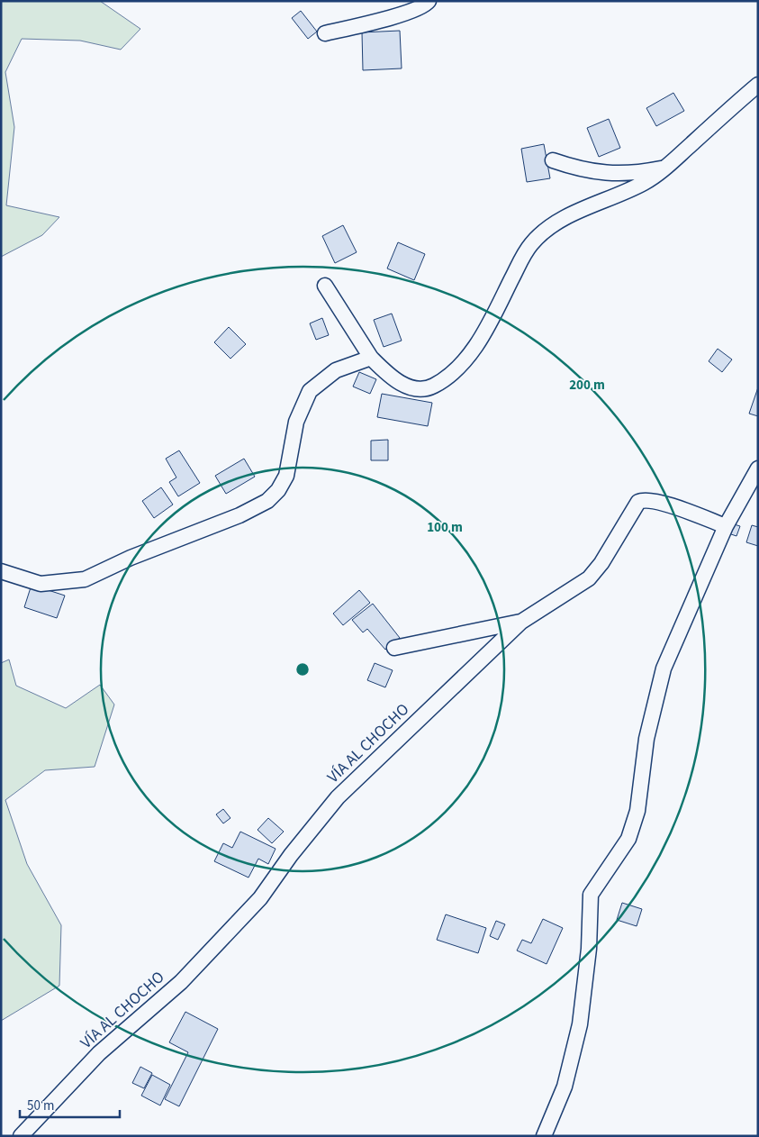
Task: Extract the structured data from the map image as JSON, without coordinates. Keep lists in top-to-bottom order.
{
  "streets": {
    "street": ["VÍA AL CHOCHO"]
  },
  "scale_bar": "50 m",
  "rings": ["200 m", "100 m"]
}
